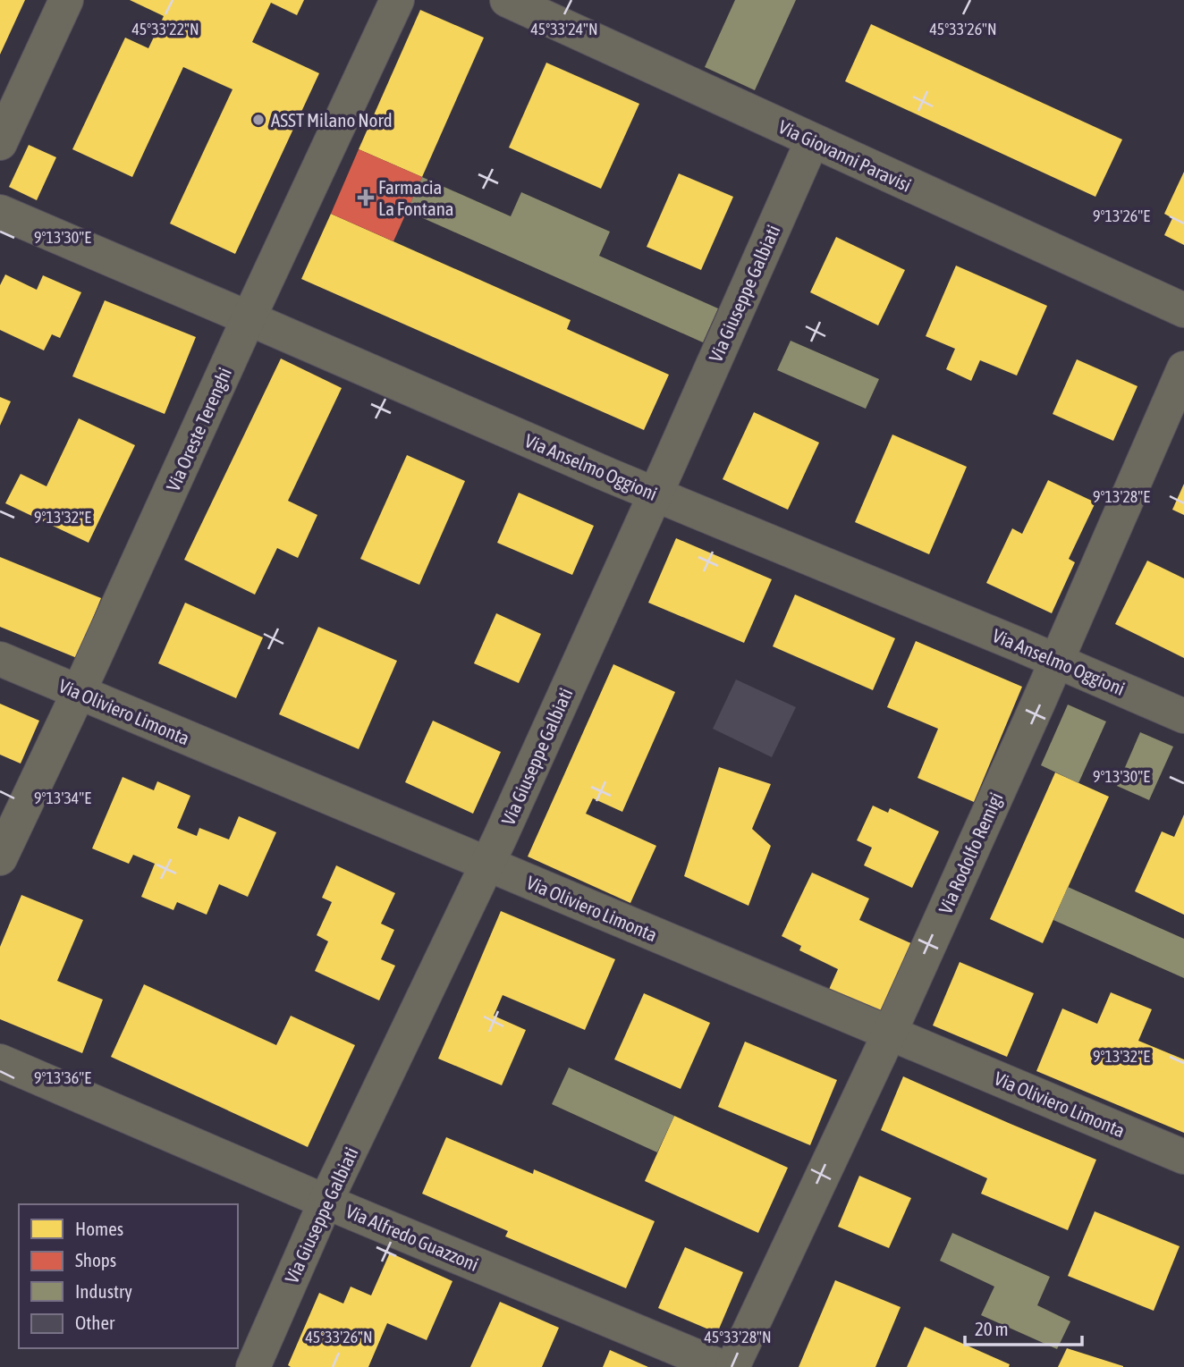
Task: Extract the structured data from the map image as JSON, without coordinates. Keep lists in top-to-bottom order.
{
  "streets": {
    "street": [
      "Via Giovanni Paravisi",
      "Via Giuseppe Galbiati",
      "Via Oreste Terenghi",
      "Via Anselmo Oggioni",
      "Via Oliviero Limonta",
      "Via Rodolfo Remigi",
      "Via Alfredo Guazzoni"
    ]
  },
  "crossings": [
    ["Via Giovanni Paravisi", "Via Giuseppe Galbiati"],
    ["Via Giuseppe Galbiati", "Via Anselmo Oggioni"],
    ["Via Giuseppe Galbiati", "Via Oliviero Limonta"],
    ["Via Giuseppe Galbiati", "Via Alfredo Guazzoni"],
    ["Via Oreste Terenghi", "Via Anselmo Oggioni"],
    ["Via Oreste Terenghi", "Via Oliviero Limonta"],
    ["Via Anselmo Oggioni", "Via Rodolfo Remigi"],
    ["Via Oliviero Limonta", "Via Rodolfo Remigi"]
  ],
  "places": {
    "other": ["ASST Milano Nord"],
    "health": ["Farmacia La Fontana"]
  },
  "legend": [
    "Homes",
    "Shops",
    "Industry",
    "Other"
  ],
  "scale_bar": "20 m",
  "coordinates": [
    "45°33'22\"N",
    "45°33'24\"N",
    "45°33'26\"N",
    "9°13'26\"E",
    "9°13'30\"E",
    "9°13'28\"E",
    "9°13'32\"E",
    "9°13'34\"E",
    "9°13'36\"E",
    "45°33'28\"N"
  ]
}
